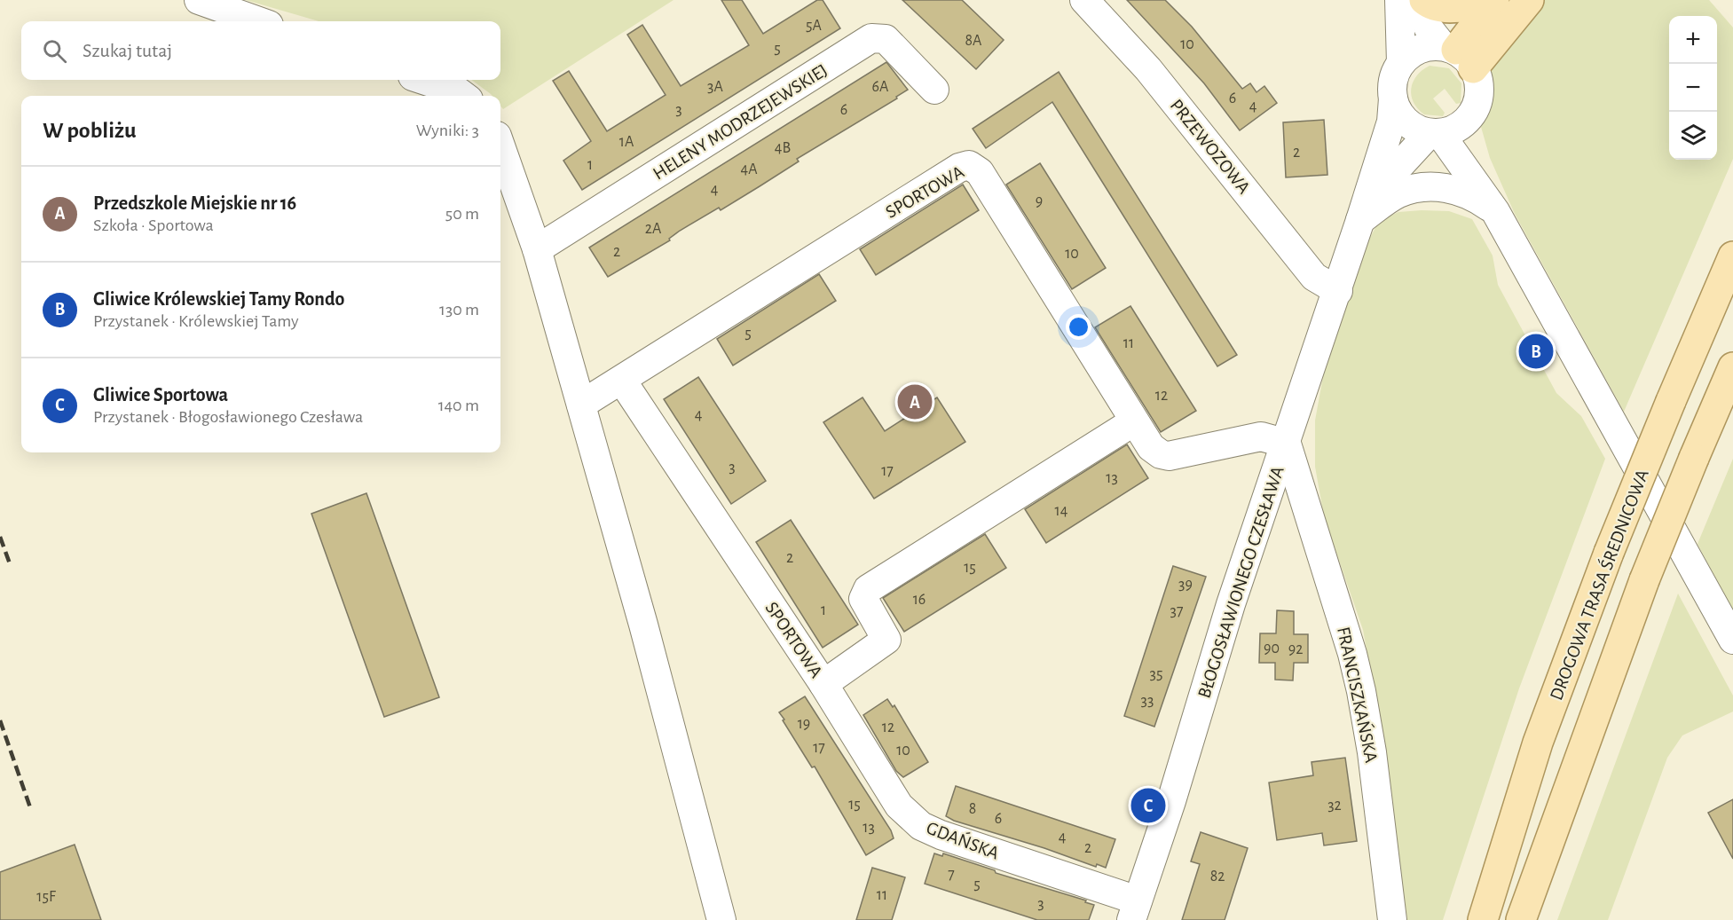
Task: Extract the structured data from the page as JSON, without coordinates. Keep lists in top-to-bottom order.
{
  "streets": {
    "main road": ["DROGOWA TRASA ŚREDNICOWA"],
    "street": [
      "HELENY MODRZEJEWSKIEJ",
      "PRZEWOZOWA",
      "SPORTOWA",
      "BŁOGOSŁAWIONEGO CZESŁAWA",
      "FRANCISZKAŃSKA",
      "GDAŃSKA"
    ]
  },
  "crossings": [
    ["PRZEWOZOWA", "BŁOGOSŁAWIONEGO CZESŁAWA"],
    ["SPORTOWA", "BŁOGOSŁAWIONEGO CZESŁAWA"],
    ["SPORTOWA", "FRANCISZKAŃSKA"],
    ["SPORTOWA", "GDAŃSKA"],
    ["BŁOGOSŁAWIONEGO CZESŁAWA", "FRANCISZKAŃSKA"],
    ["BŁOGOSŁAWIONEGO CZESŁAWA", "GDAŃSKA"]
  ],
  "house_numbers": [
    "5A",
    "8A",
    "10",
    "5",
    "3A",
    "6A",
    "6",
    "4",
    "3",
    "6",
    "1A",
    "4B",
    "2",
    "1",
    "4A",
    "4",
    "9",
    "2A",
    "2",
    "10",
    "5",
    "11",
    "12",
    "4",
    "3",
    "17",
    "13",
    "14",
    "2",
    "15",
    "39",
    "16",
    "1",
    "37",
    "90",
    "92",
    "35",
    "33",
    "19",
    "12",
    "17",
    "10",
    "15",
    "32",
    "8",
    "6",
    "13",
    "4",
    "2",
    "7",
    "82",
    "5",
    "11",
    "15F",
    "3"
  ],
  "page": {
    "map_buttons": ["+", "−"],
    "search": "Szukaj tutaj",
    "heading": ["W pobliżu", "Wyniki: 3"],
    "list": [
      {
        "mark": "A",
        "name": "Przedszkole Miejskie nr 16",
        "note": "Szkoła · Sportowa",
        "value": "50 m"
      },
      {
        "mark": "B",
        "name": "Gliwice Królewskiej Tamy Rondo",
        "note": "Przystanek · Królewskiej Tamy",
        "value": "130 m"
      },
      {
        "mark": "C",
        "name": "Gliwice Sportowa",
        "note": "Przystanek · Błogosławionego Czesława",
        "value": "140 m"
      }
    ],
    "pins": ["B", "A", "C"]
  }
}
